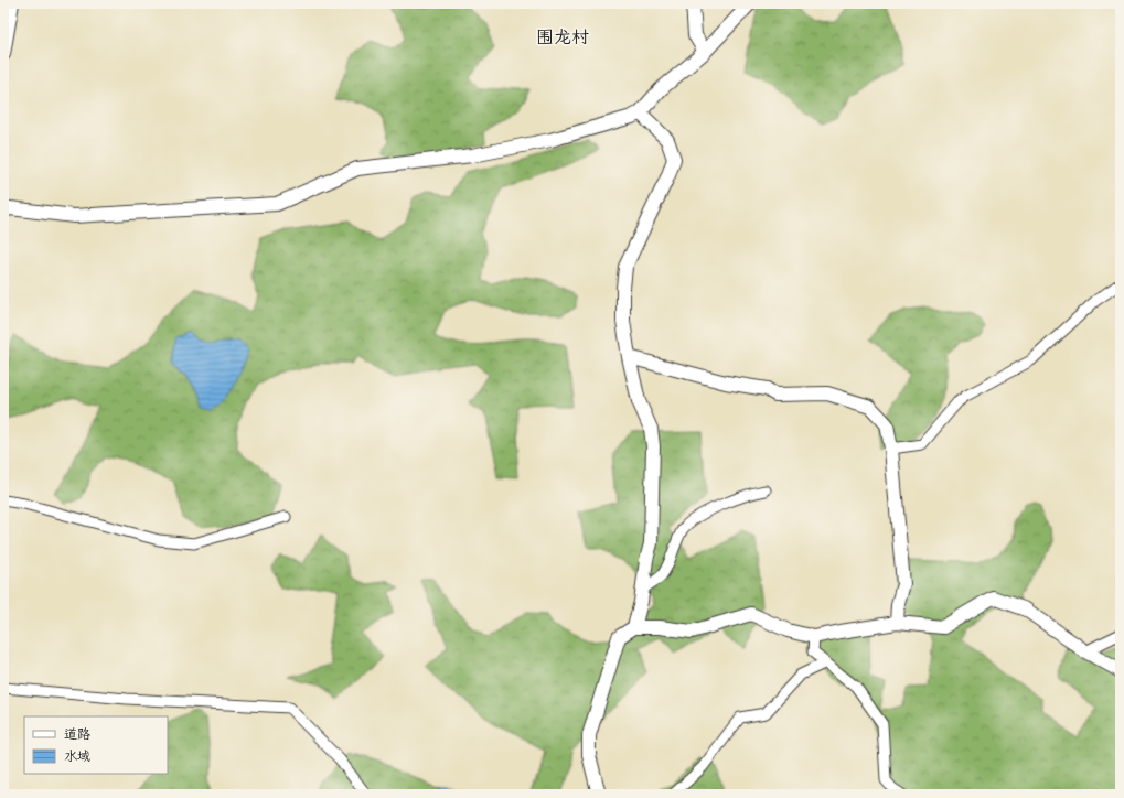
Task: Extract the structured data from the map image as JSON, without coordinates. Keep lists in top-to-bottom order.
{
  "districts": ["围龙村"],
  "legend": ["道路", "水域"]
}
